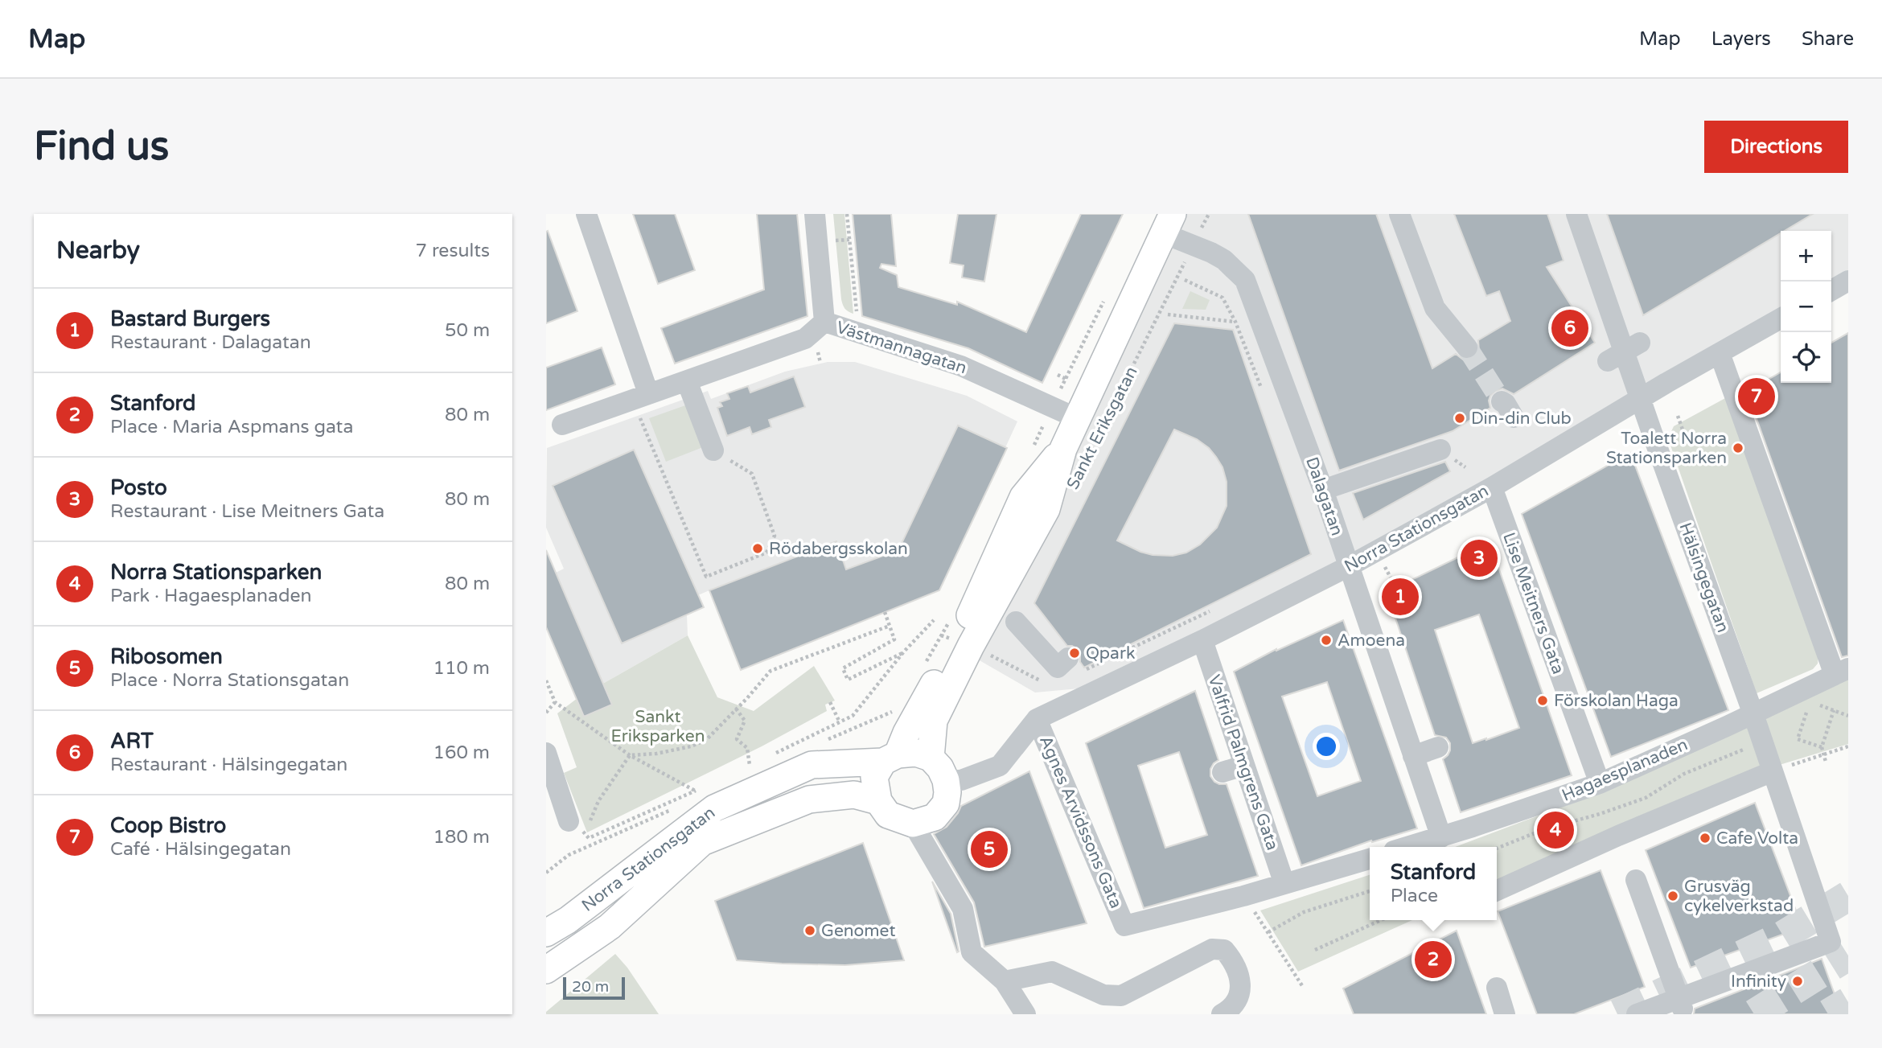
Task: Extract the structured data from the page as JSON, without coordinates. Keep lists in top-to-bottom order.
{
  "streets": {
    "main road": ["Sankt Eriksgatan", "Norra Stationsgatan"],
    "street": [
      "Västmannagatan",
      "Dalagatan",
      "Hälsingegatan",
      "Lise Meitners Gata",
      "Valfrid Palmgrens Gata",
      "Hagaesplanaden",
      "Agnes Arvidssons Gata"
    ]
  },
  "crossings": [
    ["Västmannagatan", "Sankt Eriksgatan"],
    ["Sankt Eriksgatan", "Dalagatan"],
    ["Sankt Eriksgatan", "Norra Stationsgatan"],
    ["Dalagatan", "Norra Stationsgatan"],
    ["Dalagatan", "Hagaesplanaden"],
    ["Norra Stationsgatan", "Hälsingegatan"],
    ["Norra Stationsgatan", "Lise Meitners Gata"],
    ["Norra Stationsgatan", "Valfrid Palmgrens Gata"],
    ["Norra Stationsgatan", "Agnes Arvidssons Gata"],
    ["Hälsingegatan", "Hagaesplanaden"],
    ["Lise Meitners Gata", "Hagaesplanaden"]
  ],
  "parks": ["Sankt Eriksparken"],
  "places": [
    "Din-din Club",
    "Toalett Norra Stationsparken",
    "Rödabergsskolan",
    "Amoena",
    "Qpark",
    "Förskolan Haga",
    "Cafe Volta",
    "Grusväg cykelverkstad",
    "Genomet",
    "Infinity"
  ],
  "scale_bar": "20 m",
  "page": {
    "header": "Map",
    "nav": ["Map", "Layers", "Share"],
    "buttons": "Directions",
    "title": "Find us",
    "heading": ["Nearby", "7 results"],
    "map_buttons": ["+", "−"],
    "list": [
      {
        "mark": "1",
        "name": "Bastard Burgers",
        "note": "Restaurant · Dalagatan",
        "value": "50 m"
      },
      {
        "mark": "2",
        "name": "Stanford",
        "note": "Place · Maria Aspmans gata",
        "value": "80 m"
      },
      {
        "mark": "3",
        "name": "Posto",
        "note": "Restaurant · Lise Meitners Gata",
        "value": "80 m"
      },
      {
        "mark": "4",
        "name": "Norra Stationsparken",
        "note": "Park · Hagaesplanaden",
        "value": "80 m"
      },
      {
        "mark": "5",
        "name": "Ribosomen",
        "note": "Place · Norra Stationsgatan",
        "value": "110 m"
      },
      {
        "mark": "6",
        "name": "ART",
        "note": "Restaurant · Hälsingegatan",
        "value": "160 m"
      },
      {
        "mark": "7",
        "name": "Coop Bistro",
        "note": "Café · Hälsingegatan",
        "value": "180 m"
      }
    ],
    "pins": [
      "6",
      "7",
      "3",
      "1",
      "4",
      "5",
      "2"
    ],
    "popup": ["Stanford", "Place"],
    "scale": "20 m"
  }
}
